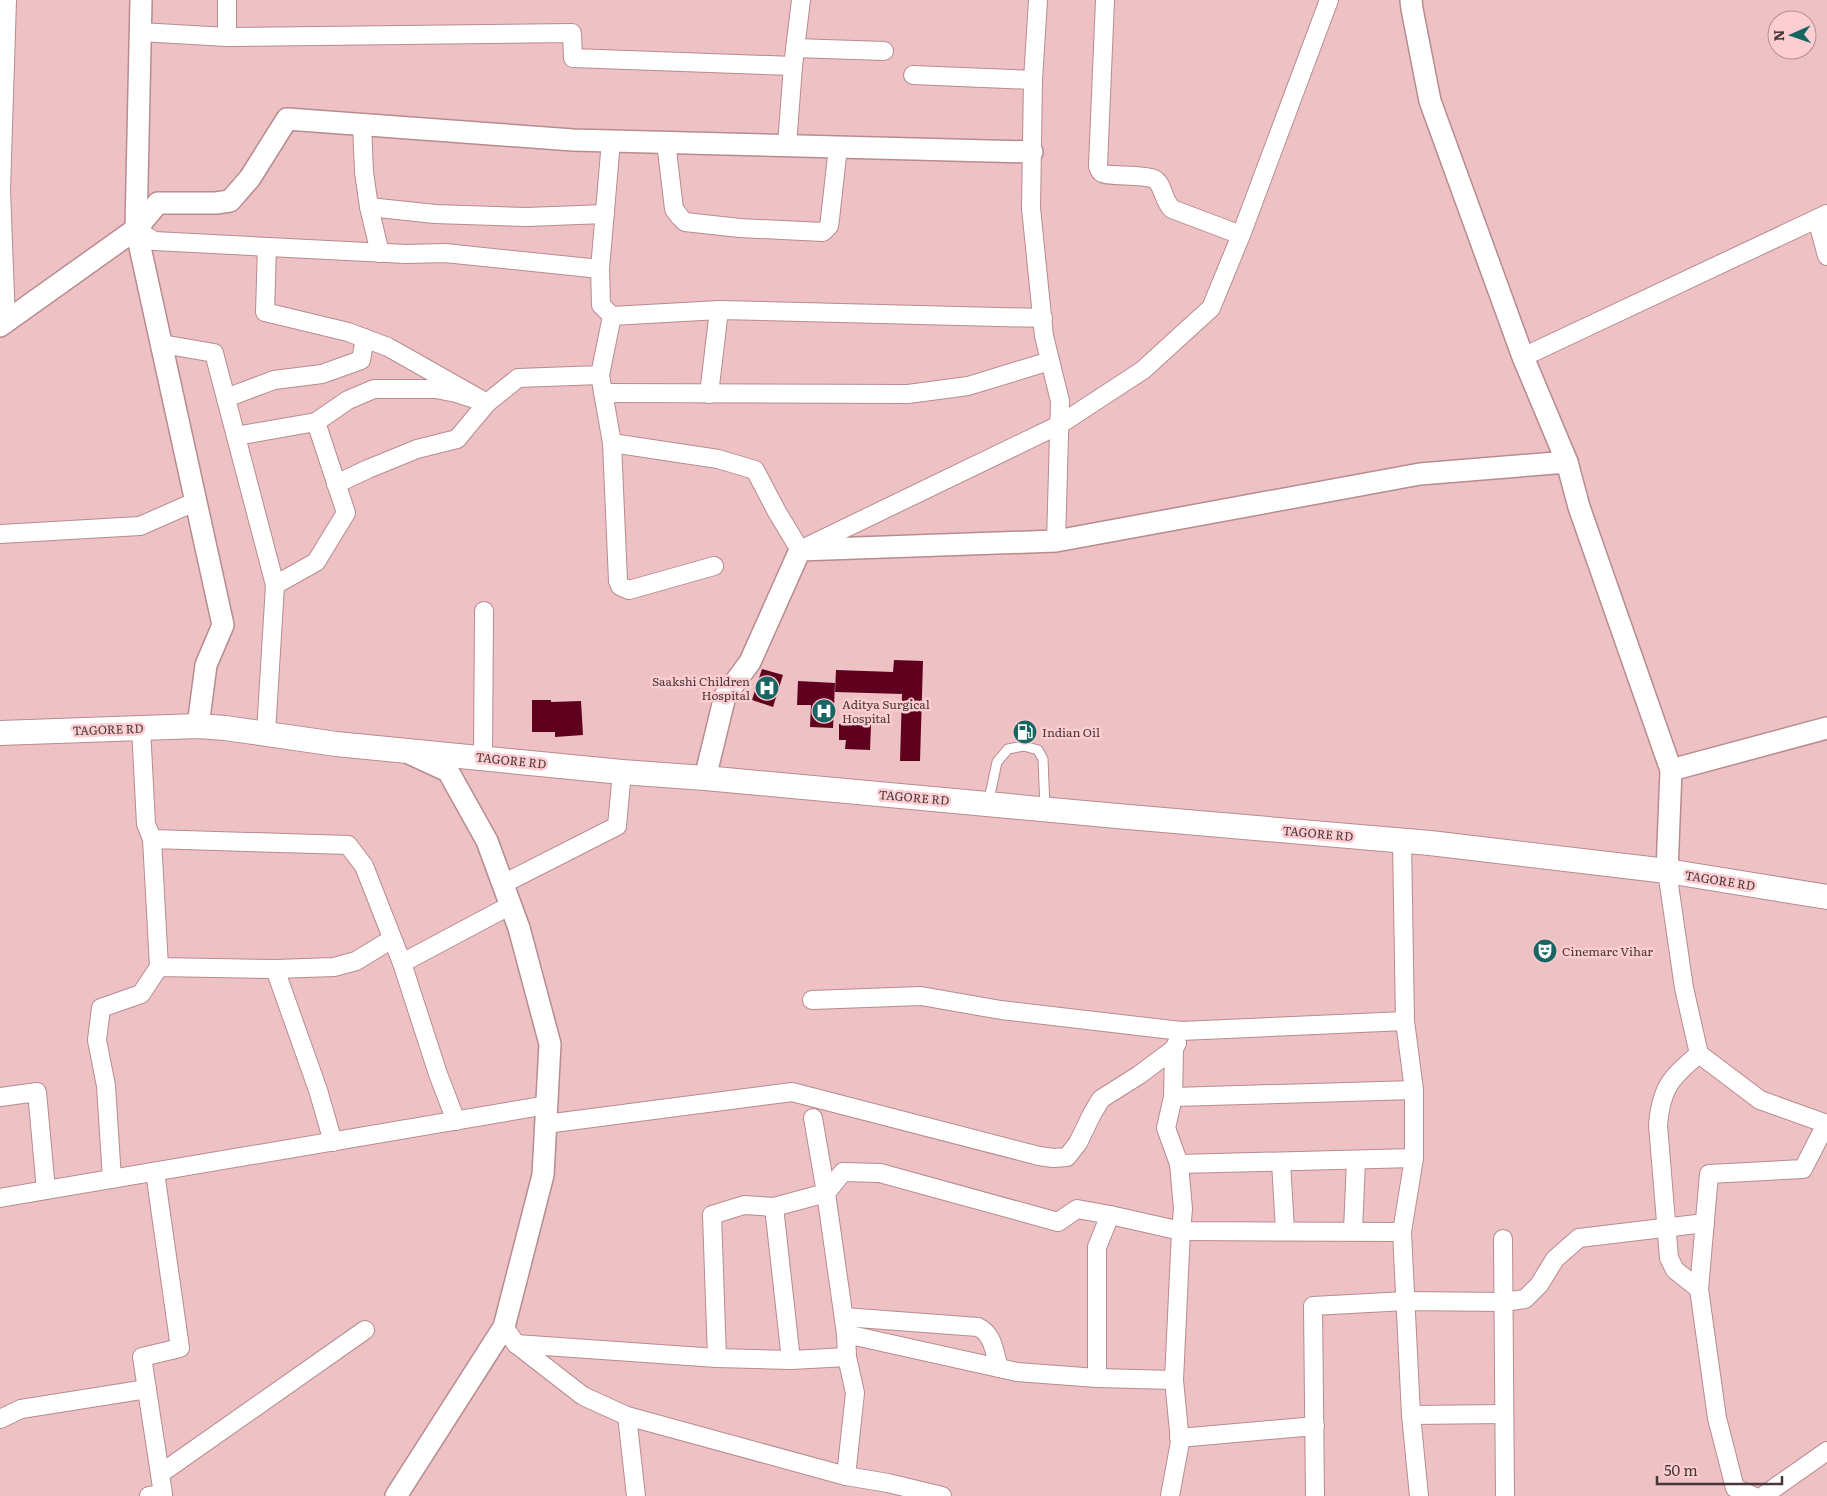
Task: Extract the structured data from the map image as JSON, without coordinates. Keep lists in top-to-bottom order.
{
  "streets": {
    "main road": ["TAGORE RD"]
  },
  "places": {
    "hospital": ["Saakshi Children Hospital", "Aditya Surgical Hospital"],
    "fuel station": ["Indian Oil"],
    "theatre": ["Cinemarc Vihar"]
  },
  "scale_bar": "50 m",
  "north": "left"
}
